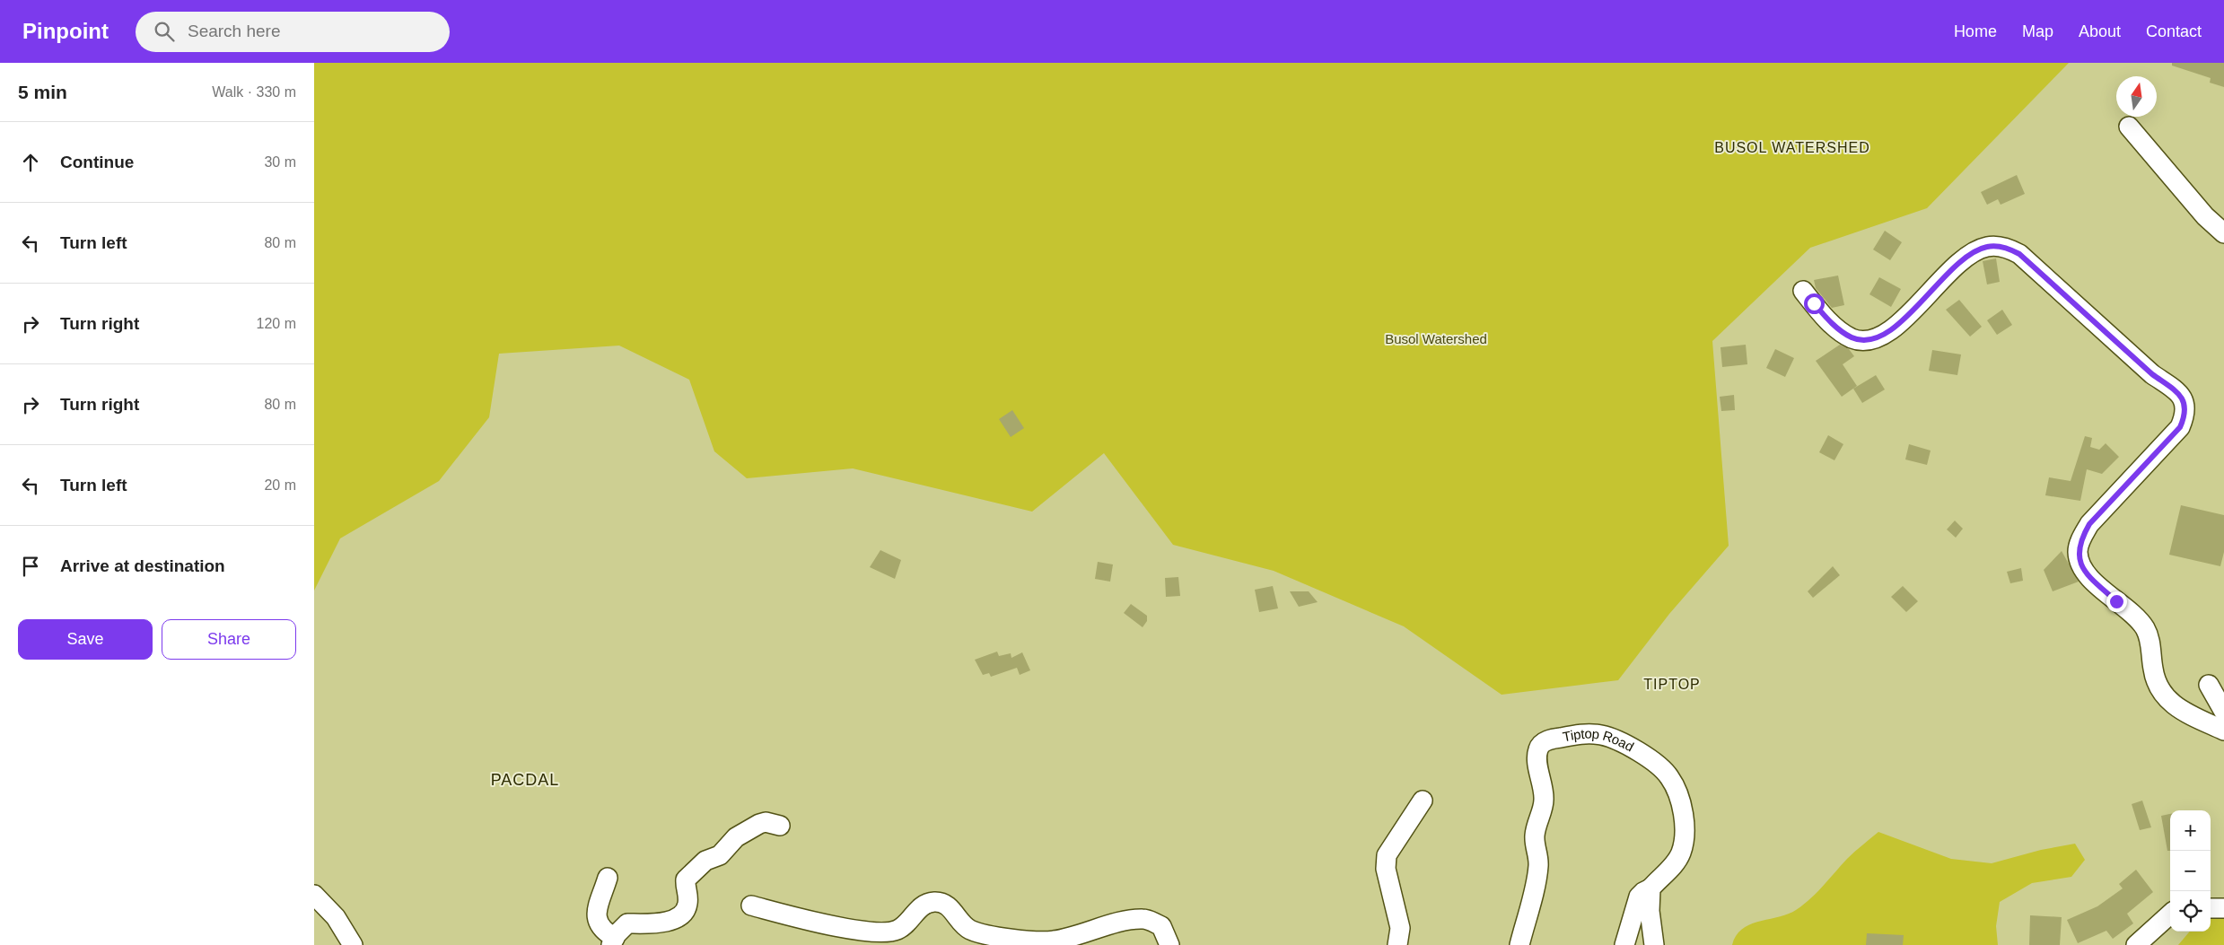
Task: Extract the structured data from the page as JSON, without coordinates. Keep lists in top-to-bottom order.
{
  "streets": {
    "street": ["Tiptop Road"]
  },
  "districts": ["BUSOL WATERSHED", "TIPTOP", "PACDAL"],
  "parks": ["Busol Watershed"],
  "north": "top",
  "page": {
    "header": "Pinpoint",
    "search": "Search here",
    "nav": [
      "Home",
      "Map",
      "About",
      "Contact"
    ],
    "heading": ["5 min", "Walk · 330 m"],
    "list": [
      ["Continue", "30 m"],
      ["Turn left", "80 m"],
      ["Turn right", "120 m"],
      ["Turn right", "80 m"],
      ["Turn left", "20 m"],
      "Arrive at destination"
    ],
    "buttons": ["Save", "Share"],
    "map_buttons": ["+", "−"]
  }
}
